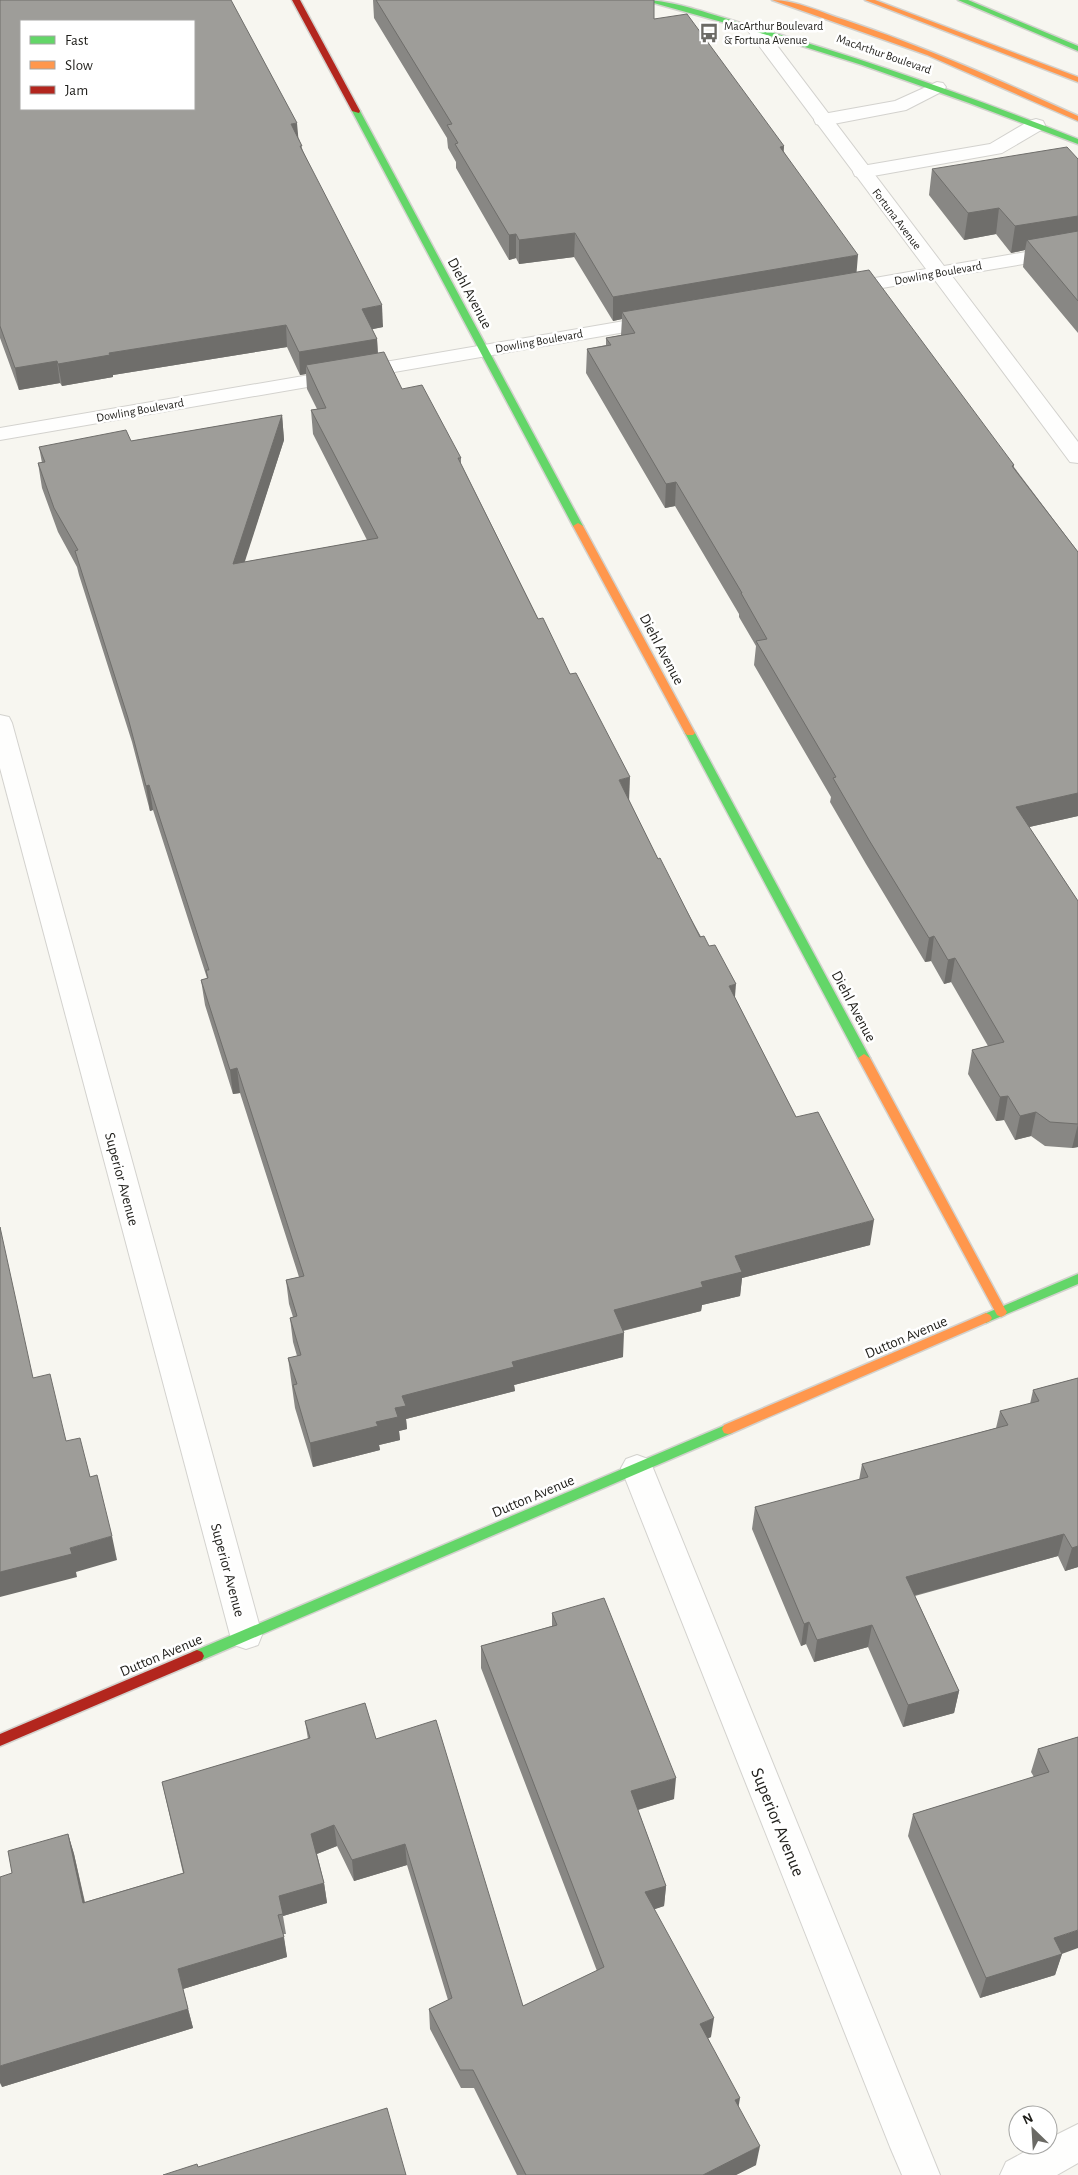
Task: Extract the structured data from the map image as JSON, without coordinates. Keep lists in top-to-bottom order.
{
  "streets": {
    "main road": ["MacArthur Boulevard", "Diehl Avenue", "Dutton Avenue"],
    "street": ["Fortuna Avenue", "Dowling Boulevard", "Superior Avenue"]
  },
  "crossings": [
    ["MacArthur Boulevard", "Fortuna Avenue"],
    ["Fortuna Avenue", "Dowling Boulevard"],
    ["Dowling Boulevard", "Diehl Avenue"],
    ["Diehl Avenue", "Dutton Avenue"],
    ["Superior Avenue", "Dutton Avenue"]
  ],
  "places": {
    "bus stop": ["MacArthur Boulevard & Fortuna Avenue"]
  },
  "legend": ["Fast", "Slow", "Jam"],
  "north": "top left"
}
